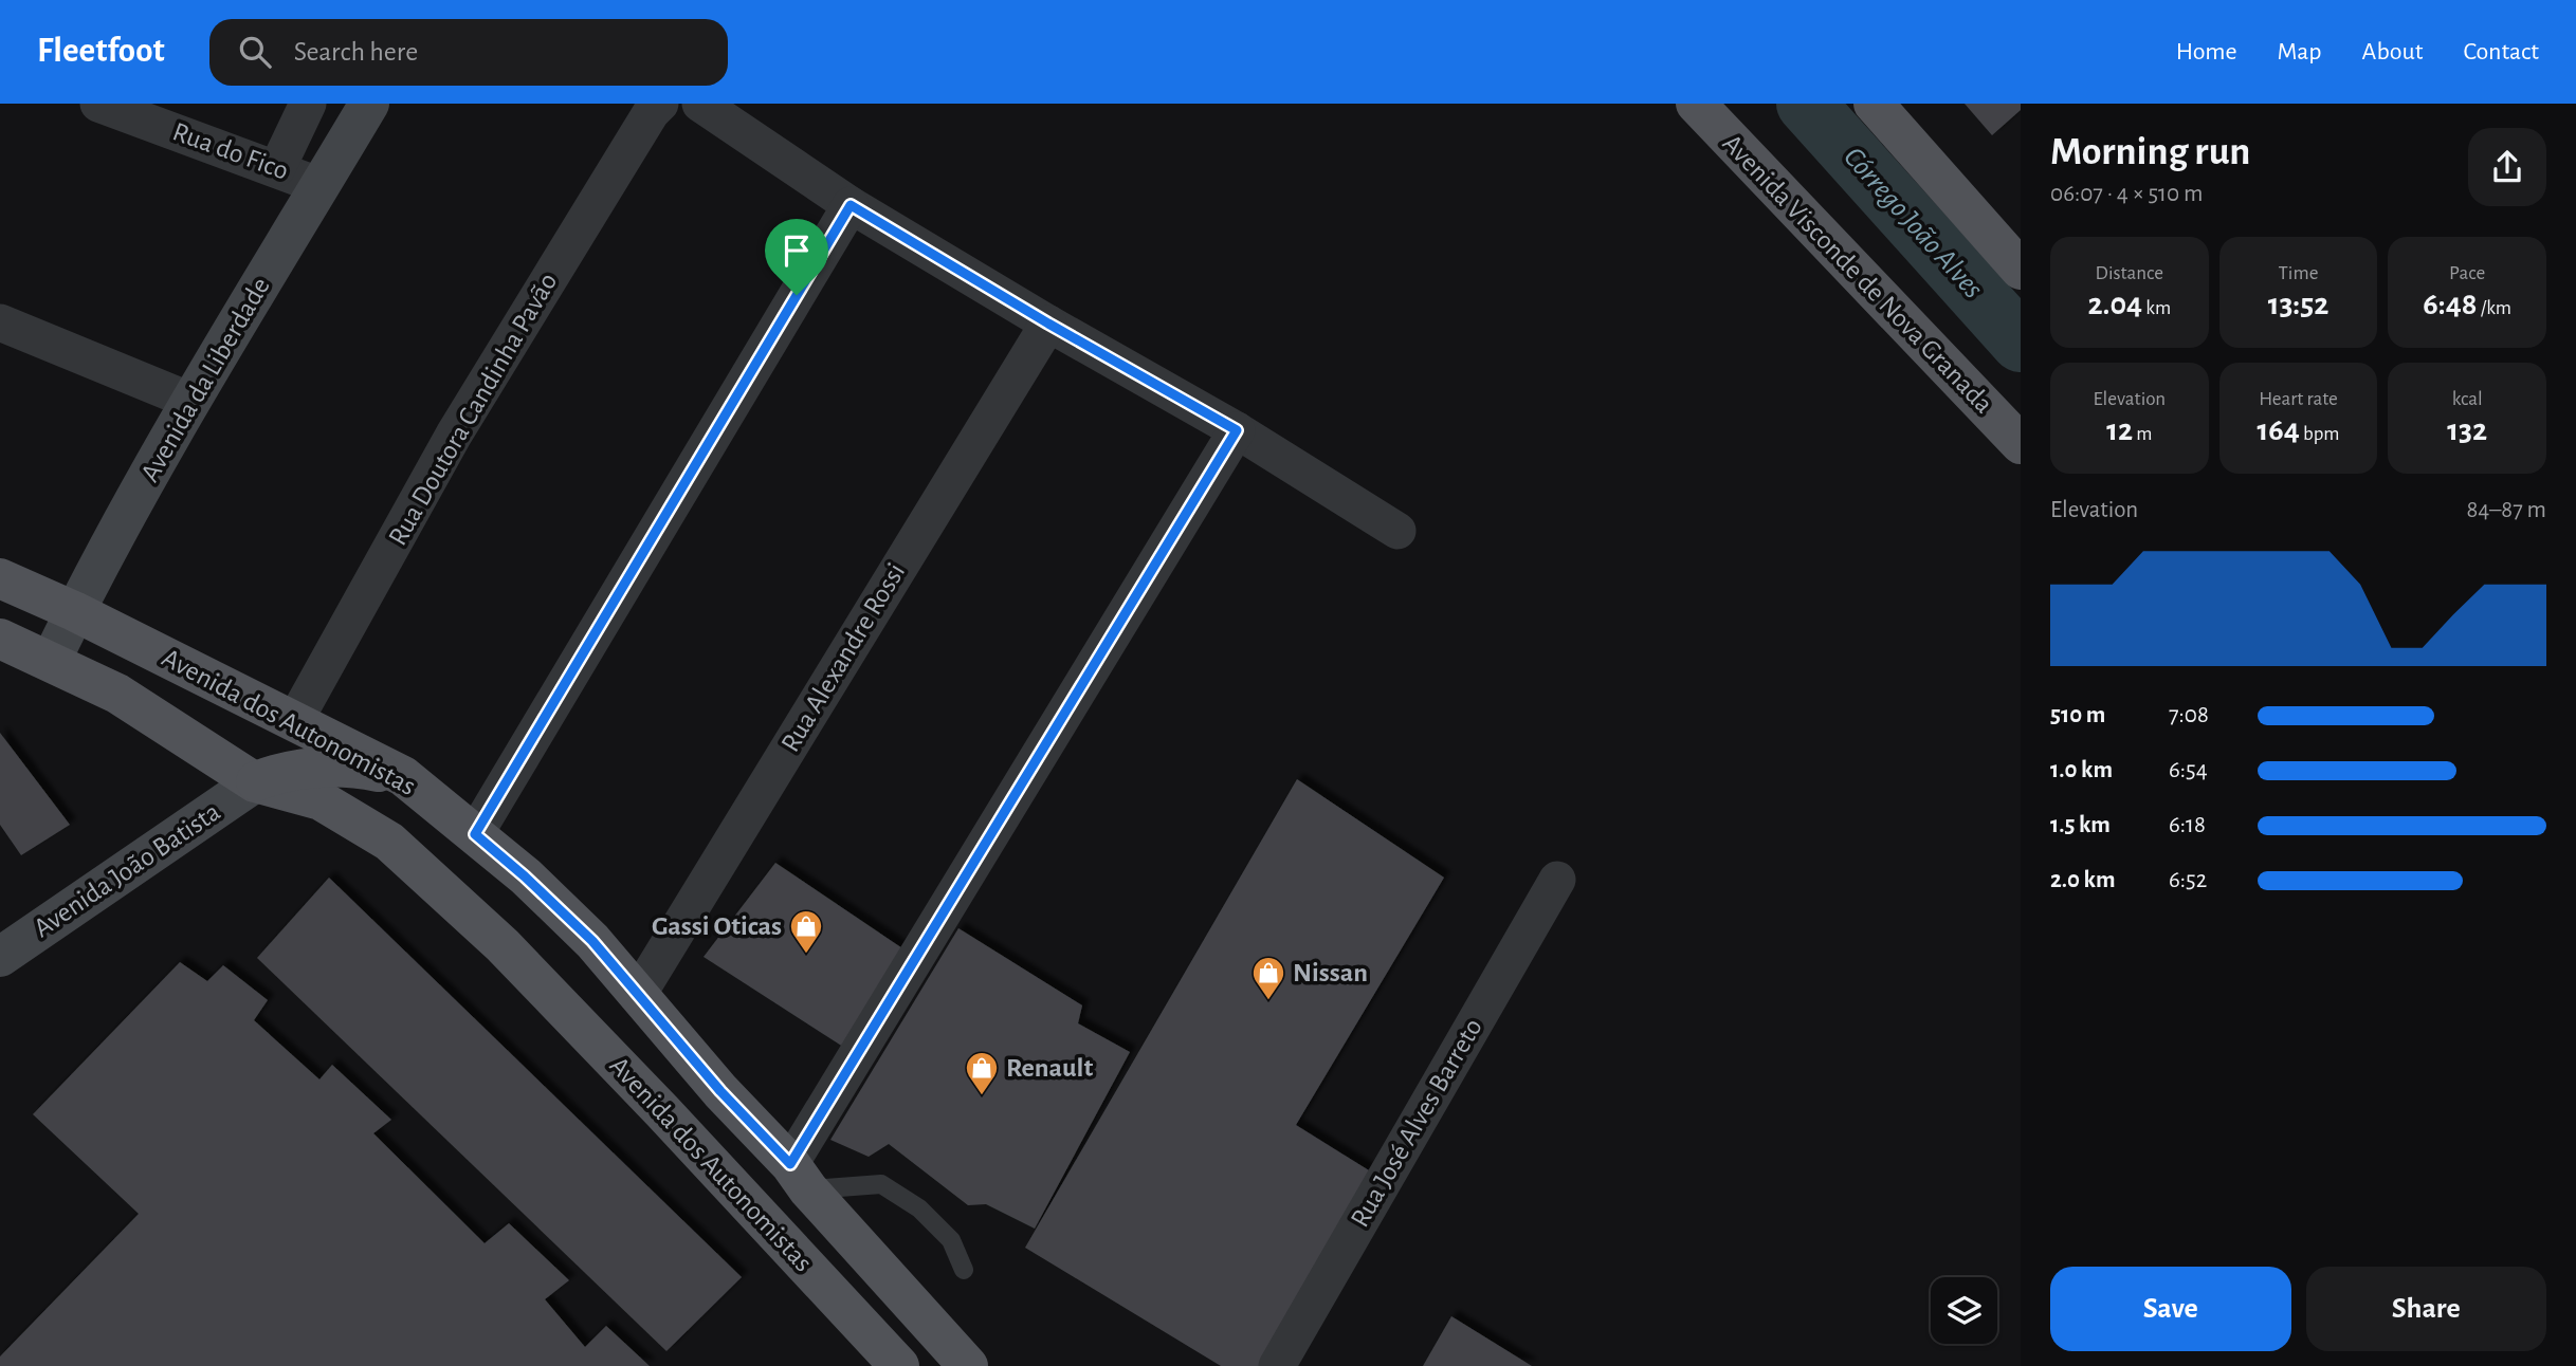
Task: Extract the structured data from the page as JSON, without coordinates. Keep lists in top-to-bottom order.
{
  "streets": {
    "main road": [
      "Avenida Visconde de Nova Granada",
      "Avenida da Liberdade",
      "Avenida dos Autonomistas",
      "Avenida João Batista"
    ],
    "street": [
      "Rua do Fico",
      "Rua Doutora Candinha Pavão",
      "Rua Alexandre Rossi",
      "Rua José Alves Barreto"
    ]
  },
  "crossings": [
    ["Rua do Fico", "Avenida da Liberdade"],
    ["Avenida da Liberdade", "Avenida dos Autonomistas"],
    ["Rua Doutora Candinha Pavão", "Avenida dos Autonomistas"],
    ["Rua Alexandre Rossi", "Avenida dos Autonomistas"],
    ["Avenida dos Autonomistas", "Avenida João Batista"]
  ],
  "water": ["Córrego João Alves"],
  "places": {
    "shop": ["Gassi Oticas", "Nissan", "Renault"]
  },
  "page": {
    "header": "Fleetfoot",
    "search": "Search here",
    "nav": [
      "Home",
      "Map",
      "About",
      "Contact"
    ],
    "heading": ["Morning run", "06:07 · 4 × 510 m"],
    "stats": [
      ["Distance", "2.04 km"],
      ["Time", "13:52"],
      ["Pace", "6:48 /km"],
      ["Elevation", "12 m"],
      ["Heart rate", "164 bpm"],
      ["kcal", "132"]
    ],
    "chart": ["Elevation", "84–87 m"],
    "list": [
      {
        "name": "510 m",
        "note": "7:08"
      },
      {
        "name": "1.0 km",
        "note": "6:54"
      },
      {
        "name": "1.5 km",
        "note": "6:18"
      },
      {
        "name": "2.0 km",
        "note": "6:52"
      }
    ],
    "buttons": ["Save", "Share"]
  }
}
